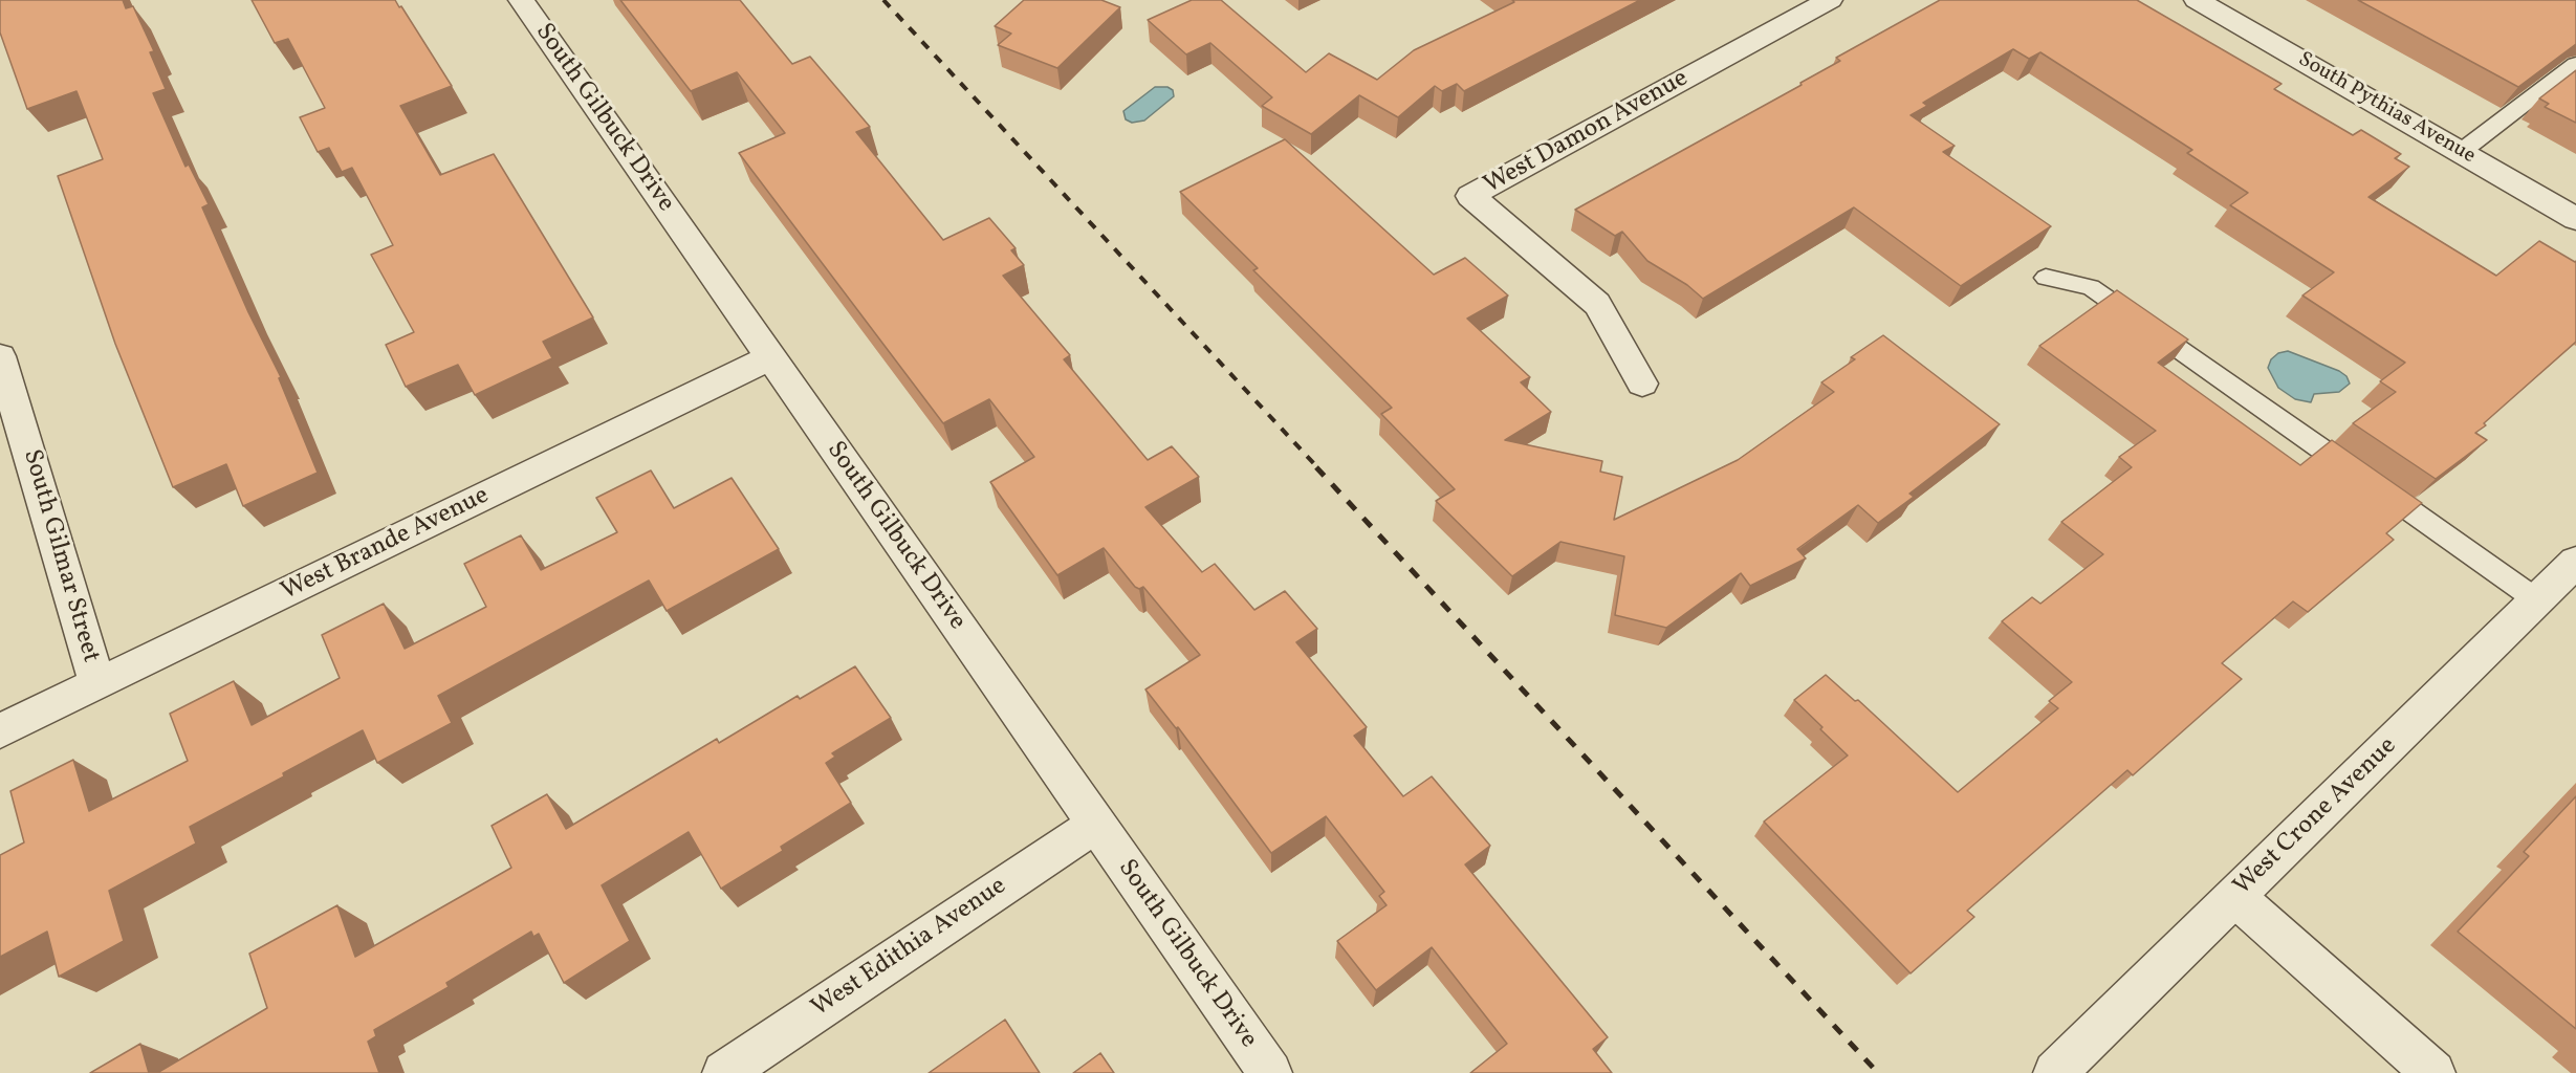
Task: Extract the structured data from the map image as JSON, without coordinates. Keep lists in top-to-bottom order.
{
  "streets": {
    "street": [
      "South Pythias Avenue",
      "South Gilbuck Drive",
      "West Damon Avenue",
      "West Brande Avenue",
      "South Gilmar Street",
      "West Crone Avenue",
      "West Edithia Avenue"
    ]
  },
  "crossings": [
    ["South Gilbuck Drive", "West Brande Avenue"],
    ["South Gilbuck Drive", "West Edithia Avenue"],
    ["West Brande Avenue", "South Gilmar Street"]
  ]
}
